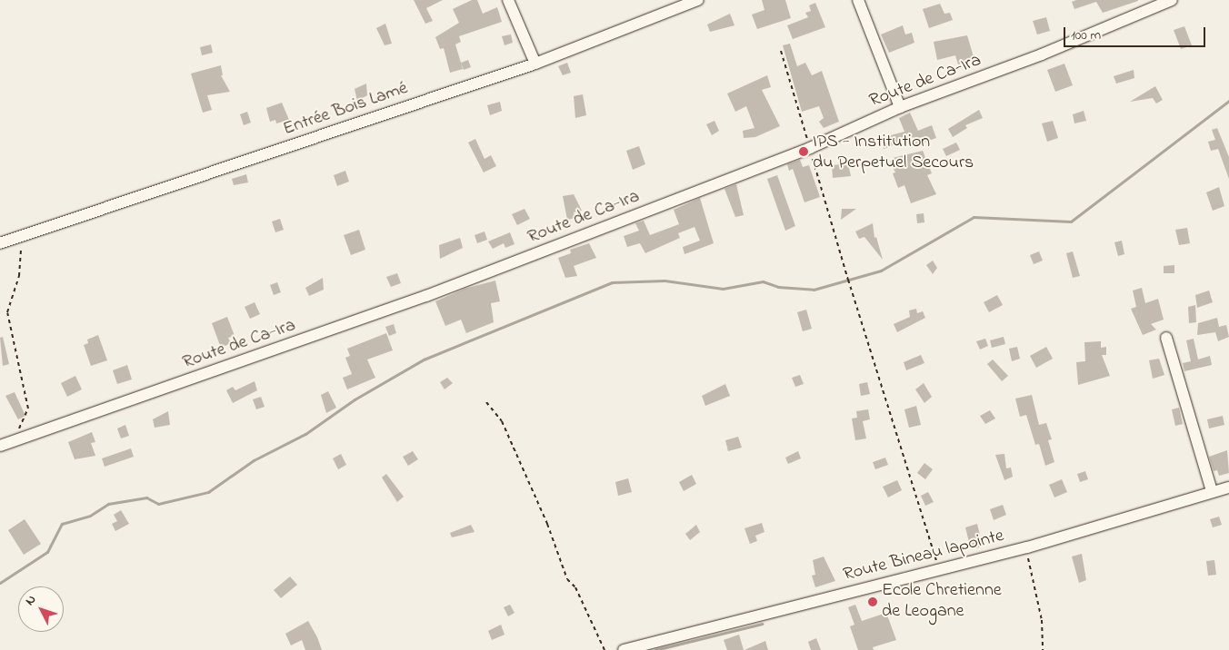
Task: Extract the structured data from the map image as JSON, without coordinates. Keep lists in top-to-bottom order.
{
  "streets": {
    "street": ["Route de Ca-Ira", "Entrée Bois Lamé", "Route Bineau lapointe"]
  },
  "places": ["IPS - Institution du Perpetuel Secours", "Ecole Chretienne de Leogane"],
  "scale_bar": "100 m",
  "north": "top left"
}
